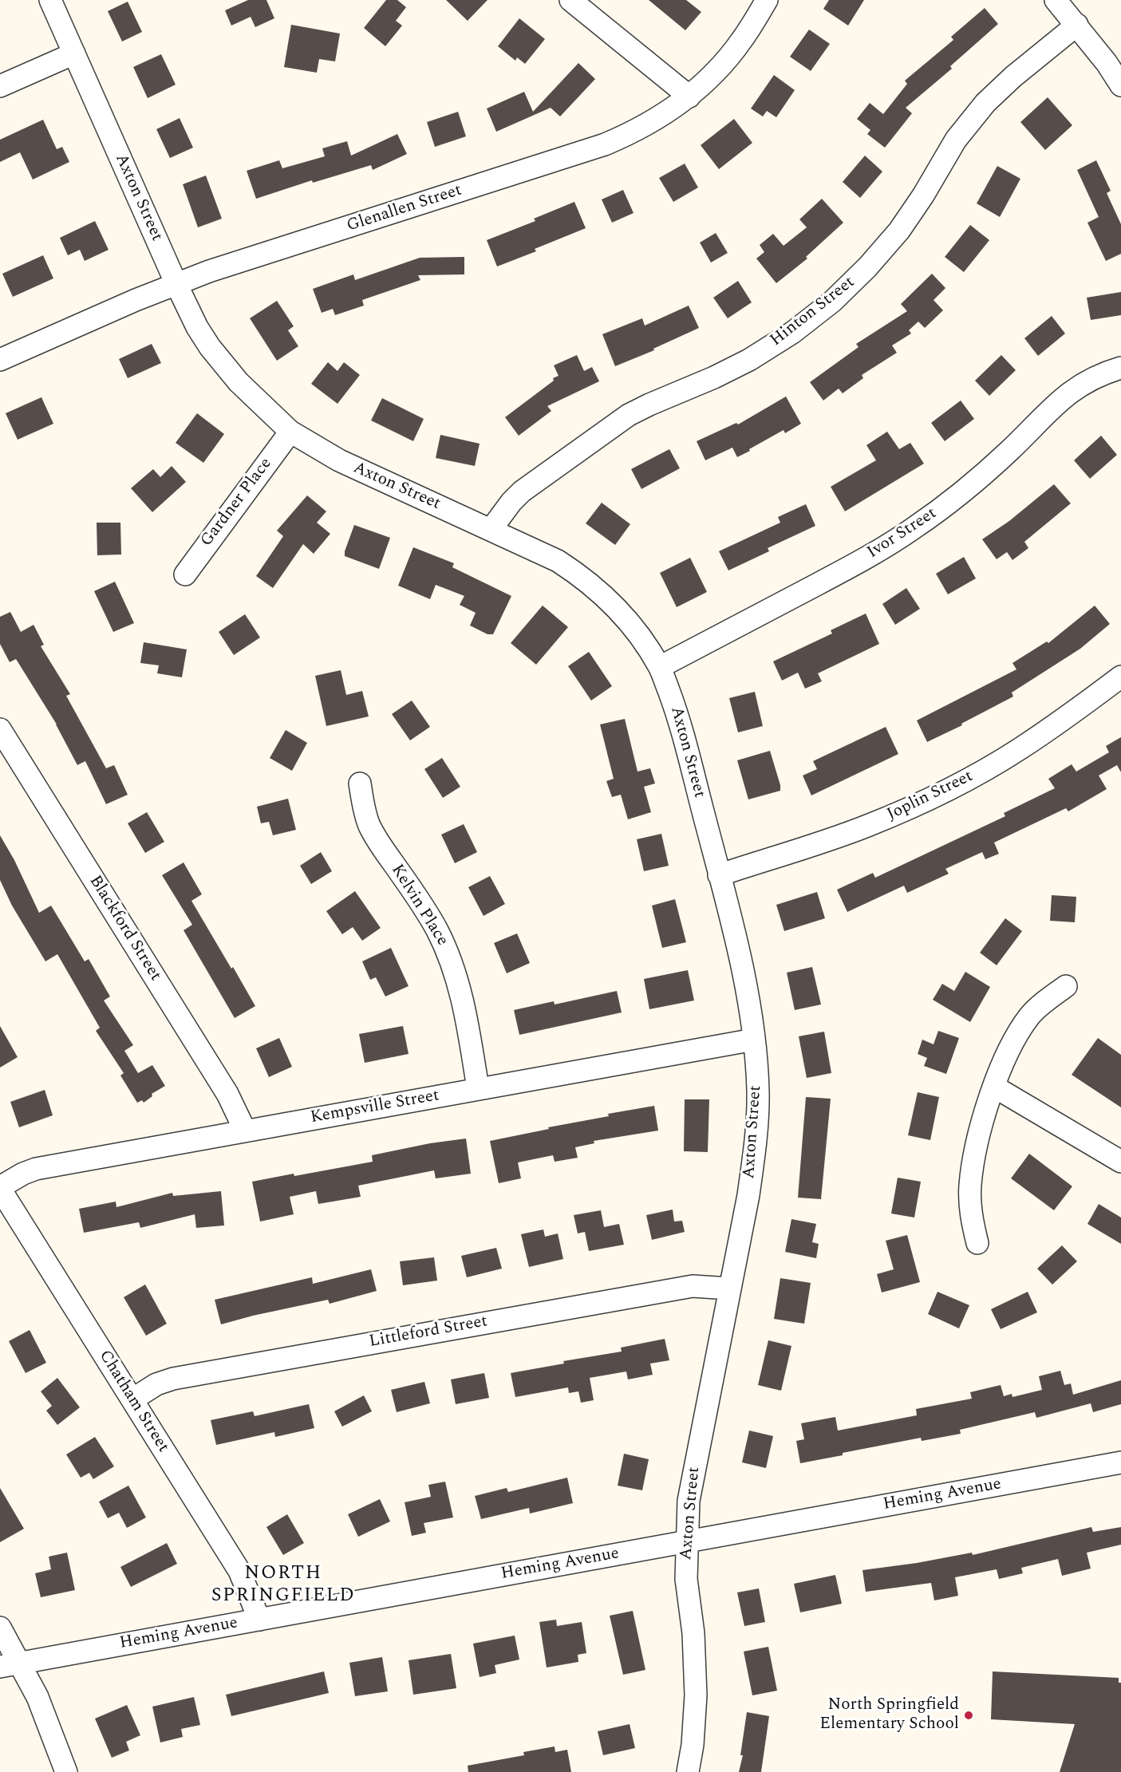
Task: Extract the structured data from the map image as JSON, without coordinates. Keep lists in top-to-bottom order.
{
  "streets": {
    "street": [
      "Axton Street",
      "Glenallen Street",
      "Hinton Street",
      "Gardner Place",
      "Ivor Street",
      "Joplin Street",
      "Kelvin Place",
      "Blackford Street",
      "Kempsville Street",
      "Littleford Street",
      "Chatham Street",
      "Heming Avenue"
    ]
  },
  "crossings": [
    ["Axton Street", "Glenallen Street"],
    ["Axton Street", "Hinton Street"],
    ["Axton Street", "Gardner Place"],
    ["Axton Street", "Ivor Street"],
    ["Axton Street", "Joplin Street"],
    ["Axton Street", "Kempsville Street"],
    ["Axton Street", "Littleford Street"],
    ["Axton Street", "Heming Avenue"],
    ["Kelvin Place", "Kempsville Street"],
    ["Blackford Street", "Kempsville Street"],
    ["Kempsville Street", "Chatham Street"],
    ["Littleford Street", "Chatham Street"],
    ["Chatham Street", "Heming Avenue"]
  ],
  "districts": ["NORTH SPRINGFIELD"],
  "places": ["North Springfield Elementary School"]
}
